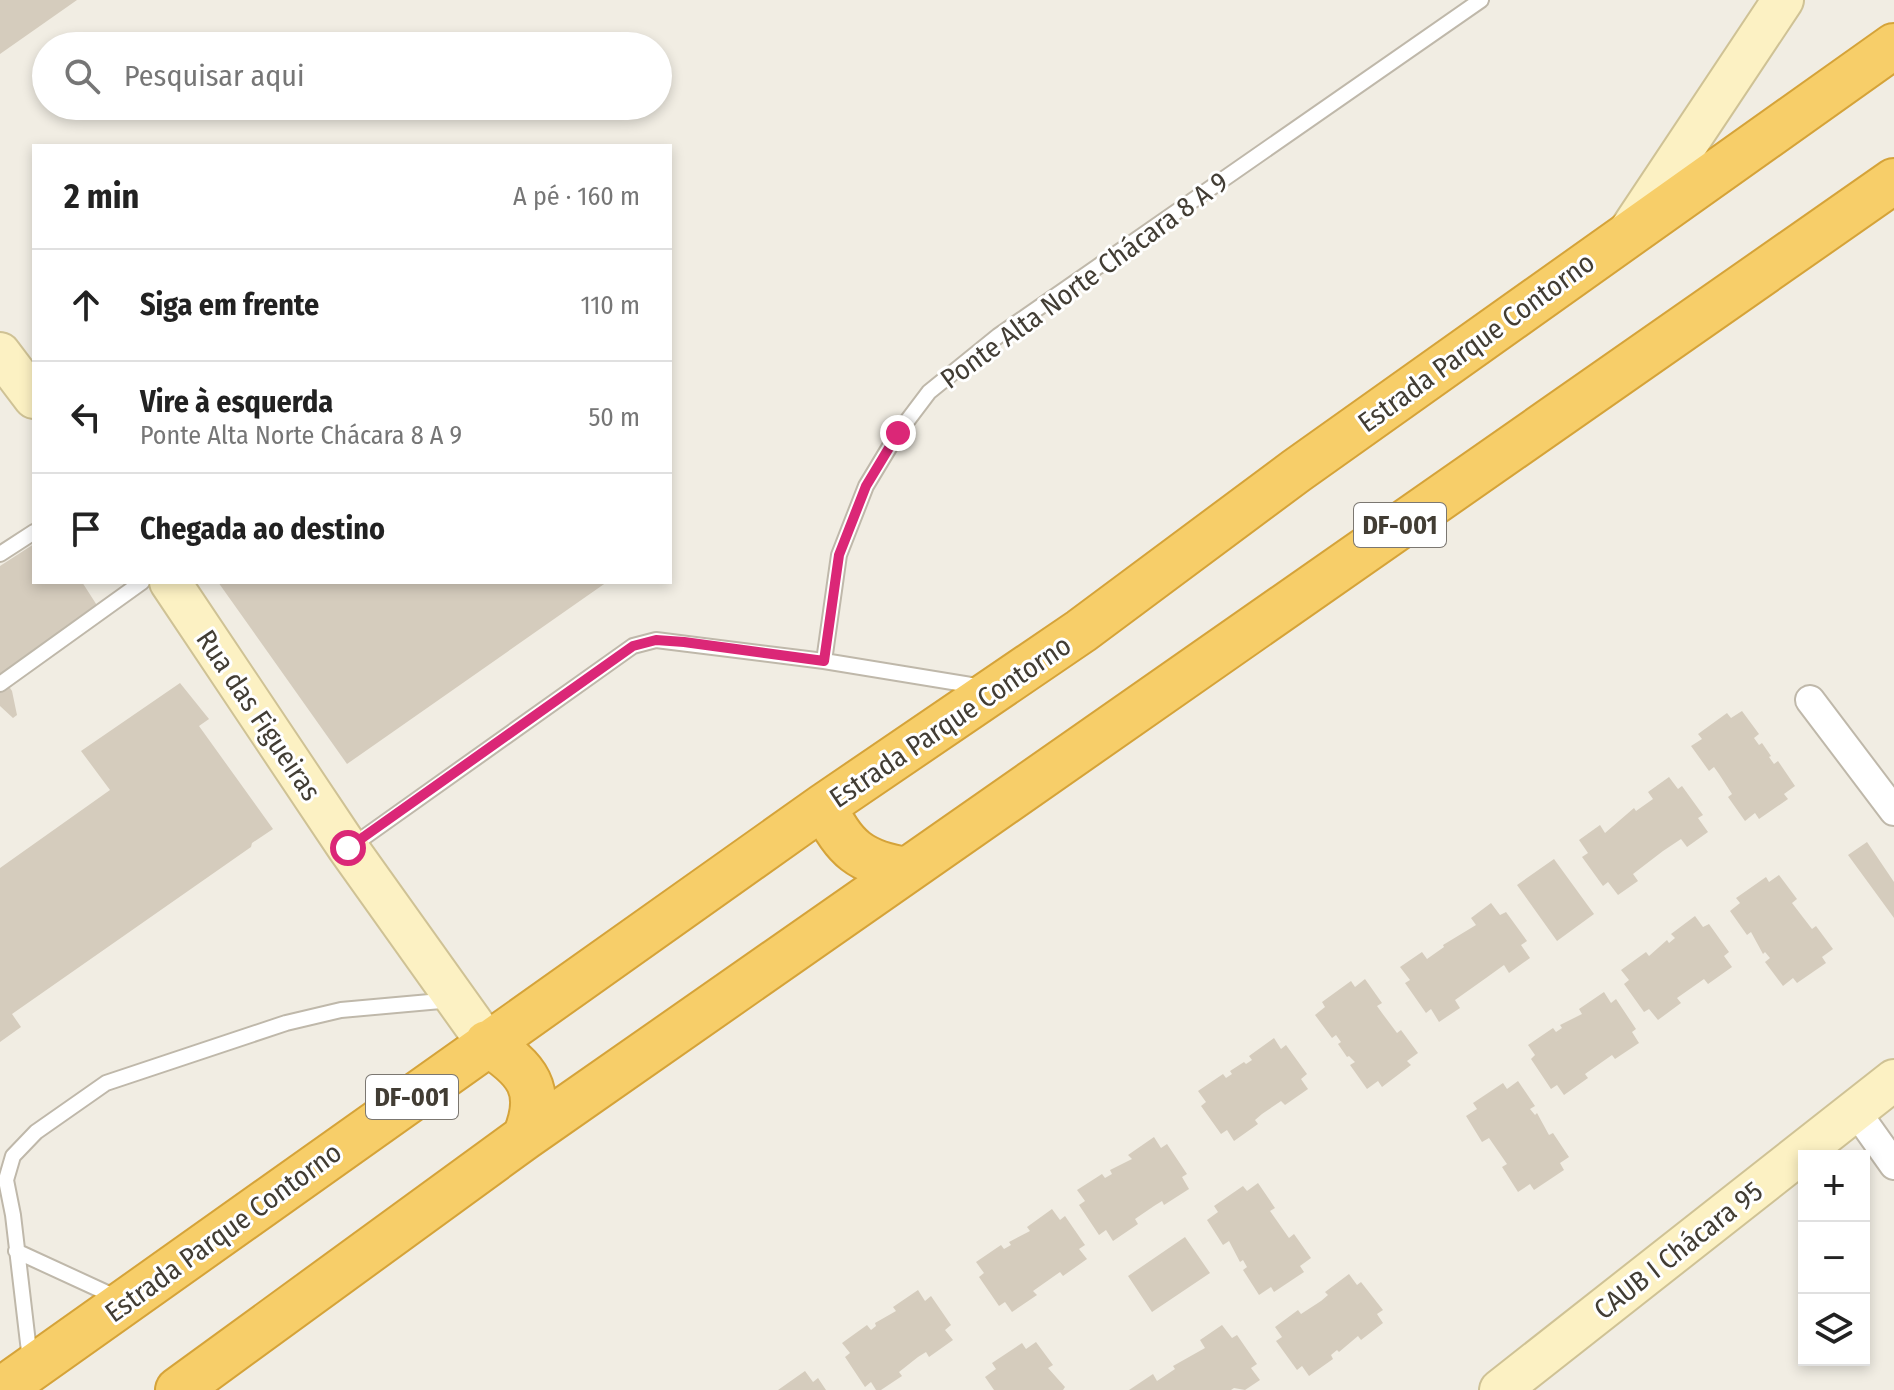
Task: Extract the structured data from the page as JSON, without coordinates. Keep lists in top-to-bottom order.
{
  "streets": {
    "highway": ["Estrada Parque Contorno", "DF-001"],
    "street": ["Rua das Figueiras", "CAUB I Chácara 95"],
    "lane": ["Ponte Alta Norte Chácara 8 A 9"]
  },
  "crossings": [
    ["Estrada Parque Contorno", "Rua das Figueiras"]
  ],
  "page": {
    "search": "Pesquisar aqui",
    "heading": ["2 min", "A pé · 160 m"],
    "list": [
      ["Siga em frente", "110 m"],
      ["Vire à esquerda", "Ponte Alta Norte Chácara 8 A 9", "50 m"],
      "Chegada ao destino"
    ],
    "map_buttons": ["+", "−"]
  }
}
